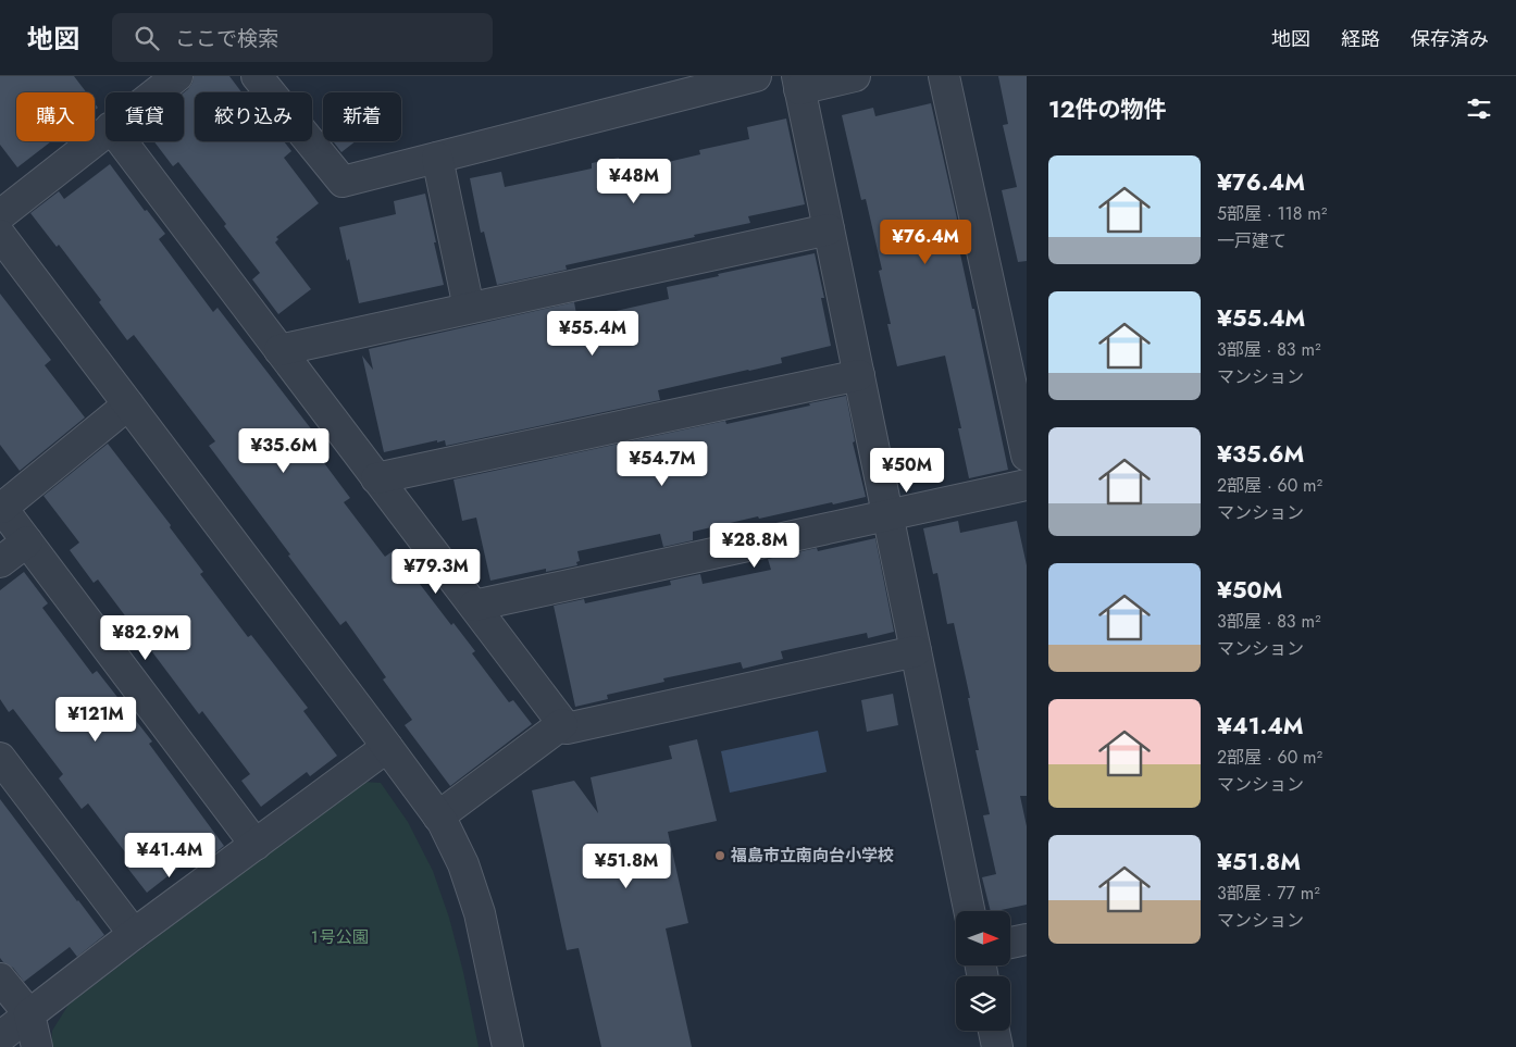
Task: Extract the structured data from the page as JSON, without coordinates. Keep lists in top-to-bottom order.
{
  "parks": ["１号公園"],
  "places": ["福島市立南向台小学校"],
  "north": "right",
  "page": {
    "header": "地図",
    "search": "ここで検索",
    "nav": ["地図", "経路", "保存済み"],
    "heading": "12件の物件",
    "chip": [
      "購入",
      "賃貸",
      "絞り込み",
      "新着"
    ],
    "list": [
      {
        "name": "¥76.4M",
        "note": "5部屋 · 118 m² · 一戸建て"
      },
      {
        "name": "¥55.4M",
        "note": "3部屋 · 83 m² · マンション"
      },
      {
        "name": "¥35.6M",
        "note": "2部屋 · 60 m² · マンション"
      },
      {
        "name": "¥50M",
        "note": "3部屋 · 83 m² · マンション"
      },
      {
        "name": "¥41.4M",
        "note": "2部屋 · 60 m² · マンション"
      },
      {
        "name": "¥51.8M",
        "note": "3部屋 · 77 m² · マンション"
      }
    ],
    "price": [
      "¥48M",
      "¥76.4M",
      "¥55.4M",
      "¥35.6M",
      "¥54.7M",
      "¥50M",
      "¥28.8M",
      "¥79.3M",
      "¥82.9M",
      "¥121M",
      "¥41.4M",
      "¥51.8M"
    ]
  }
}
